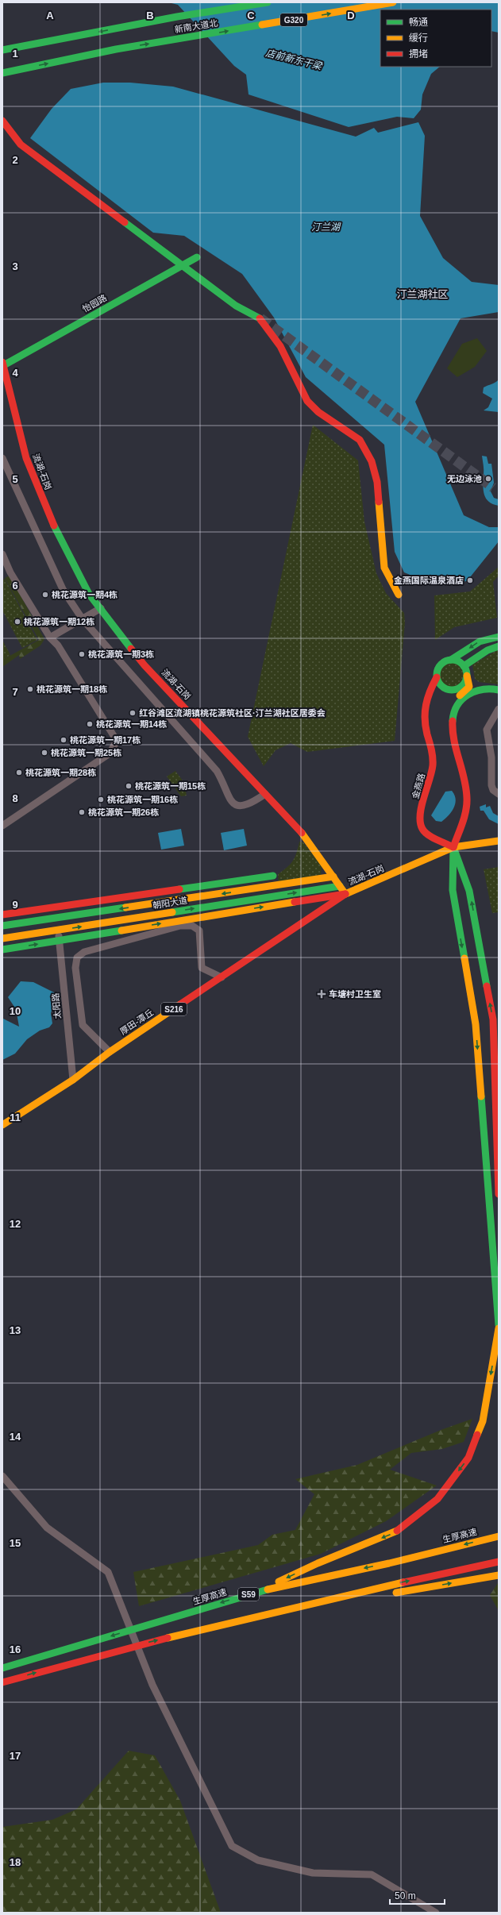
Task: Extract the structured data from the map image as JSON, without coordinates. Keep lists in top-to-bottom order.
{
  "streets": {
    "main road": [
      "G320",
      "新南大道北",
      "怡园路",
      "流湖-石岗",
      "金燕路",
      "朝阳大道",
      "S216",
      "厚田-潭丘",
      "生厚高速",
      "S59"
    ],
    "street": ["太阳路"]
  },
  "crossings": [
    ["怡园路", "流湖-石岗"],
    ["流湖-石岗", "金燕路"],
    ["流湖-石岗", "朝阳大道"],
    ["流湖-石岗", "厚田-潭丘"],
    ["朝阳大道", "太阳路"],
    ["太阳路", "厚田-潭丘"]
  ],
  "districts": ["汀兰湖社区"],
  "water": ["店前新东干梁", "汀兰湖"],
  "places": {
    "other": [
      "无边泳池",
      "金燕国际温泉酒店",
      "桃花源筑一期4栋",
      "桃花源筑一期12栋",
      "桃花源筑一期3栋",
      "桃花源筑一期18栋",
      "红谷滩区流湖镇桃花源筑社区·汀兰湖社区居委会",
      "桃花源筑一期14栋",
      "桃花源筑一期17栋",
      "桃花源筑一期25栋",
      "桃花源筑一期28栋",
      "桃花源筑一期15栋",
      "桃花源筑一期16栋",
      "桃花源筑一期26栋"
    ],
    "health": ["车塘村卫生室"]
  },
  "legend": ["畅通", "缓行", "拥堵"],
  "scale_bar": "50 m",
  "grid": {
    "columns": [
      "A",
      "B",
      "C",
      "D"
    ],
    "rows": [
      "1",
      "2",
      "3",
      "4",
      "5",
      "6",
      "7",
      "8",
      "9",
      "10",
      "11",
      "12",
      "13",
      "14",
      "15",
      "16",
      "17",
      "18"
    ]
  }
}
